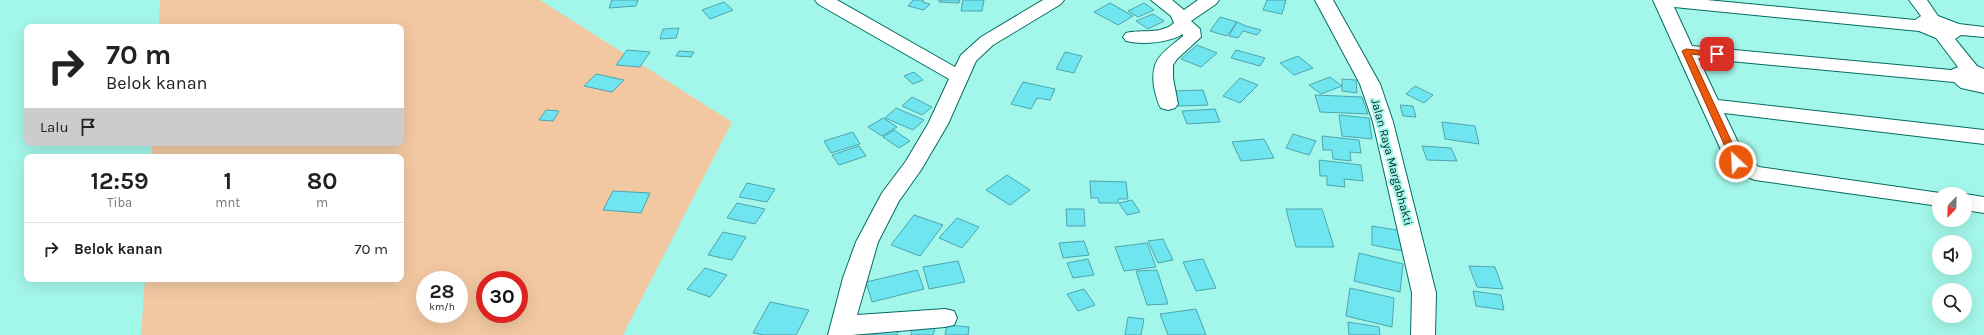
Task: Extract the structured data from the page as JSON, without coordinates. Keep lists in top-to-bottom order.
{
  "streets": {
    "street": ["Jalan Raya Margabhakti"]
  },
  "north": "bottom left",
  "page": {
    "turn": ["70 m", "Belok kanan"],
    "then": "Lalu",
    "eta": [
      "12:59",
      "Tiba",
      "1",
      "mnt",
      "80",
      "m"
    ],
    "list": [
      {
        "name": "Belok kanan",
        "value": "70 m"
      }
    ],
    "speed": "28 km/h",
    "limit": "30"
  }
}
